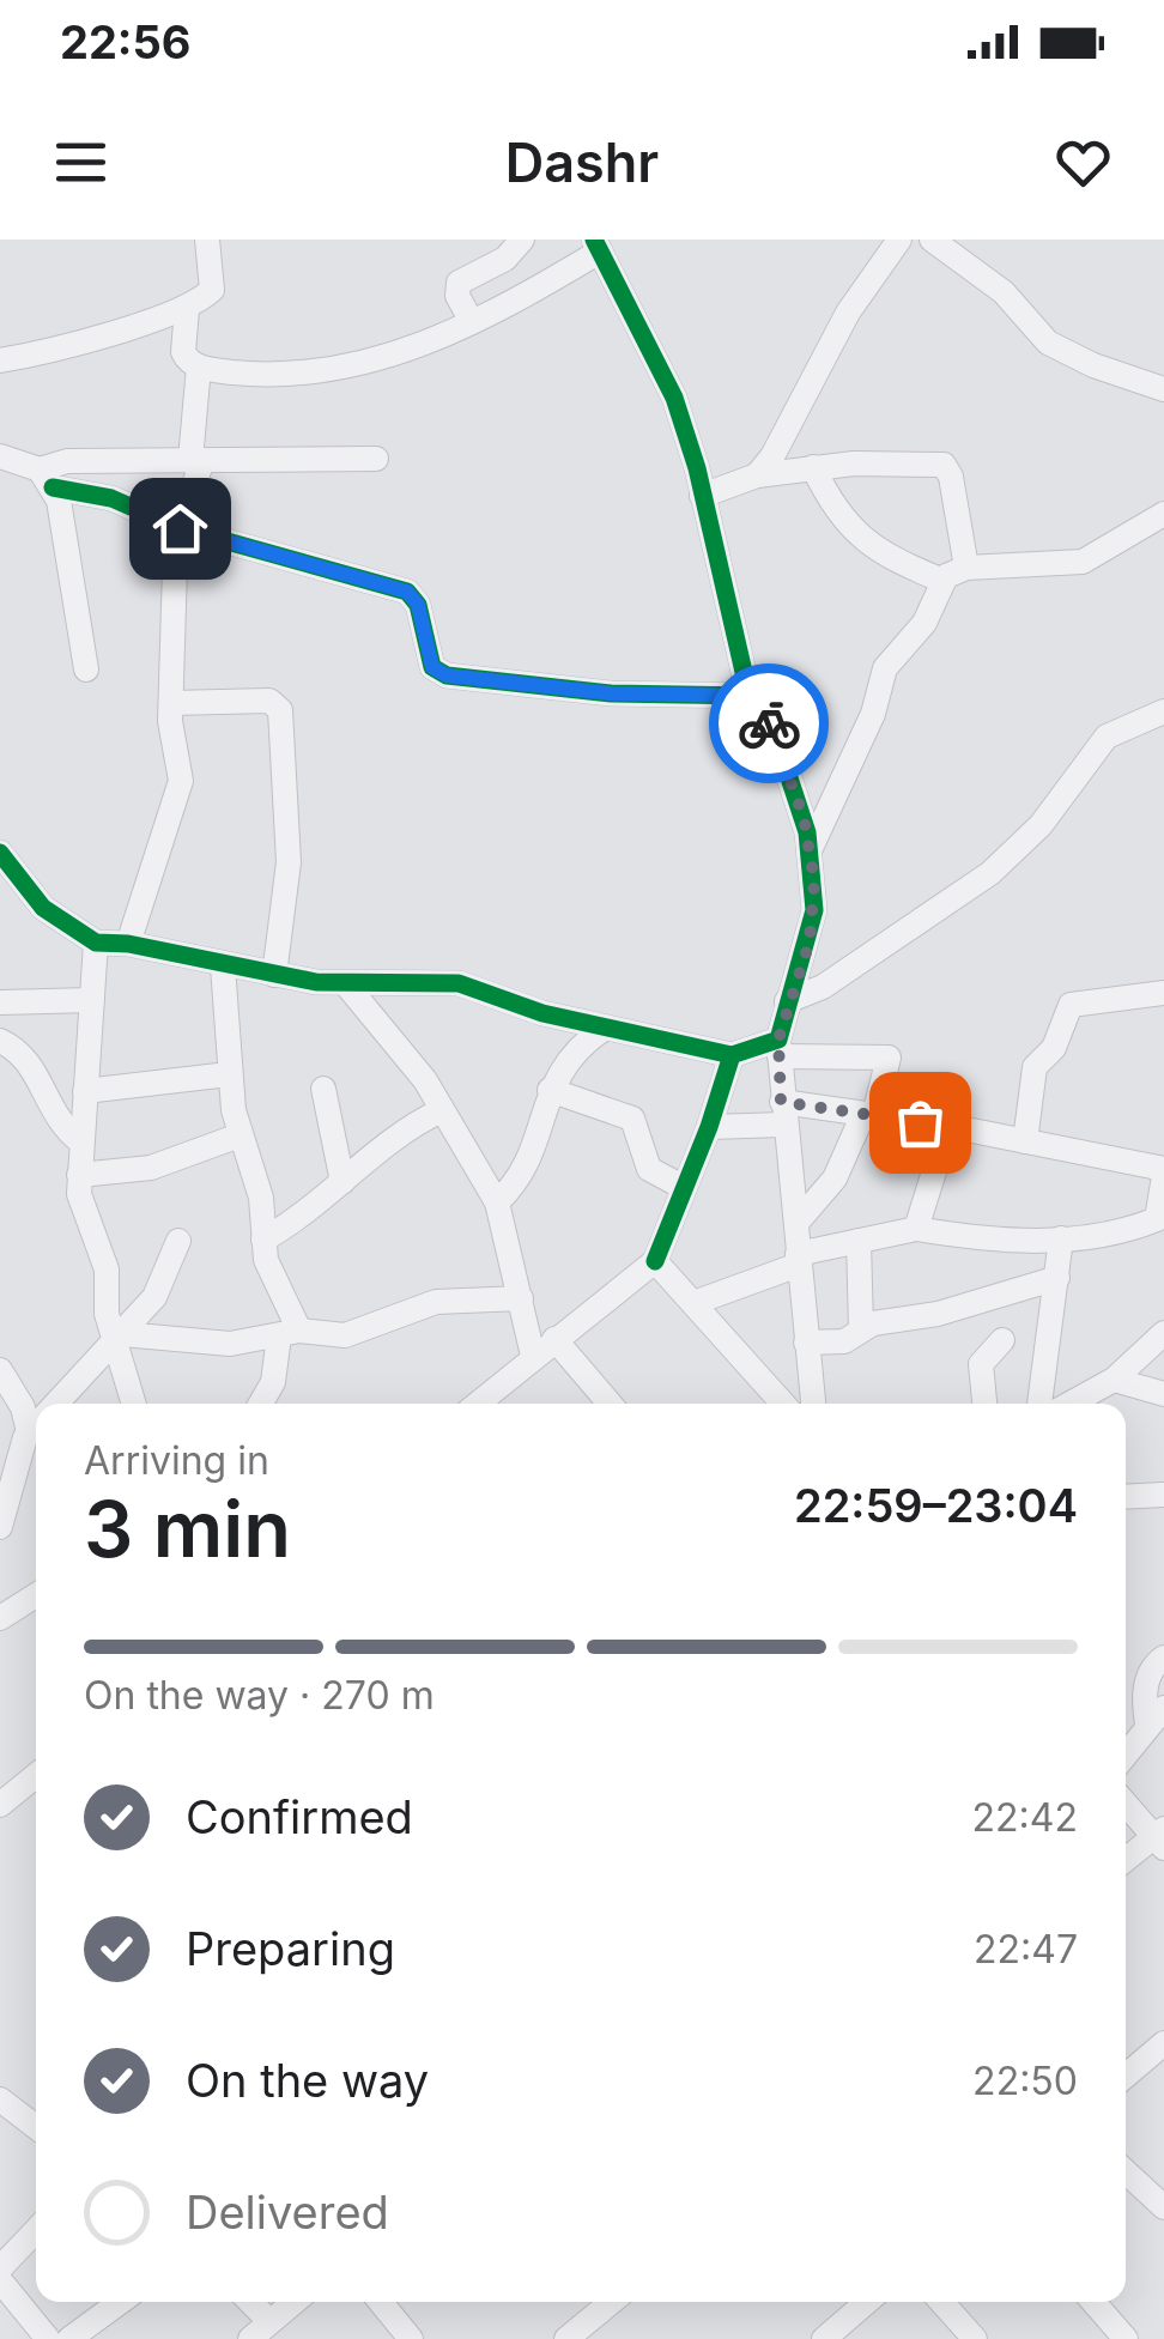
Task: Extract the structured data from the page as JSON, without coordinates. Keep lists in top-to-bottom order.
{
  "page": {
    "status": "22:56",
    "header": "Dashr",
    "heading": ["3 min", "Arriving in", "22:59–23:04"],
    "bar": "On the way · 270 m",
    "list": [
      ["Confirmed", "22:42"],
      ["Preparing", "22:47"],
      ["On the way", "22:50"],
      "Delivered"
    ]
  }
}
